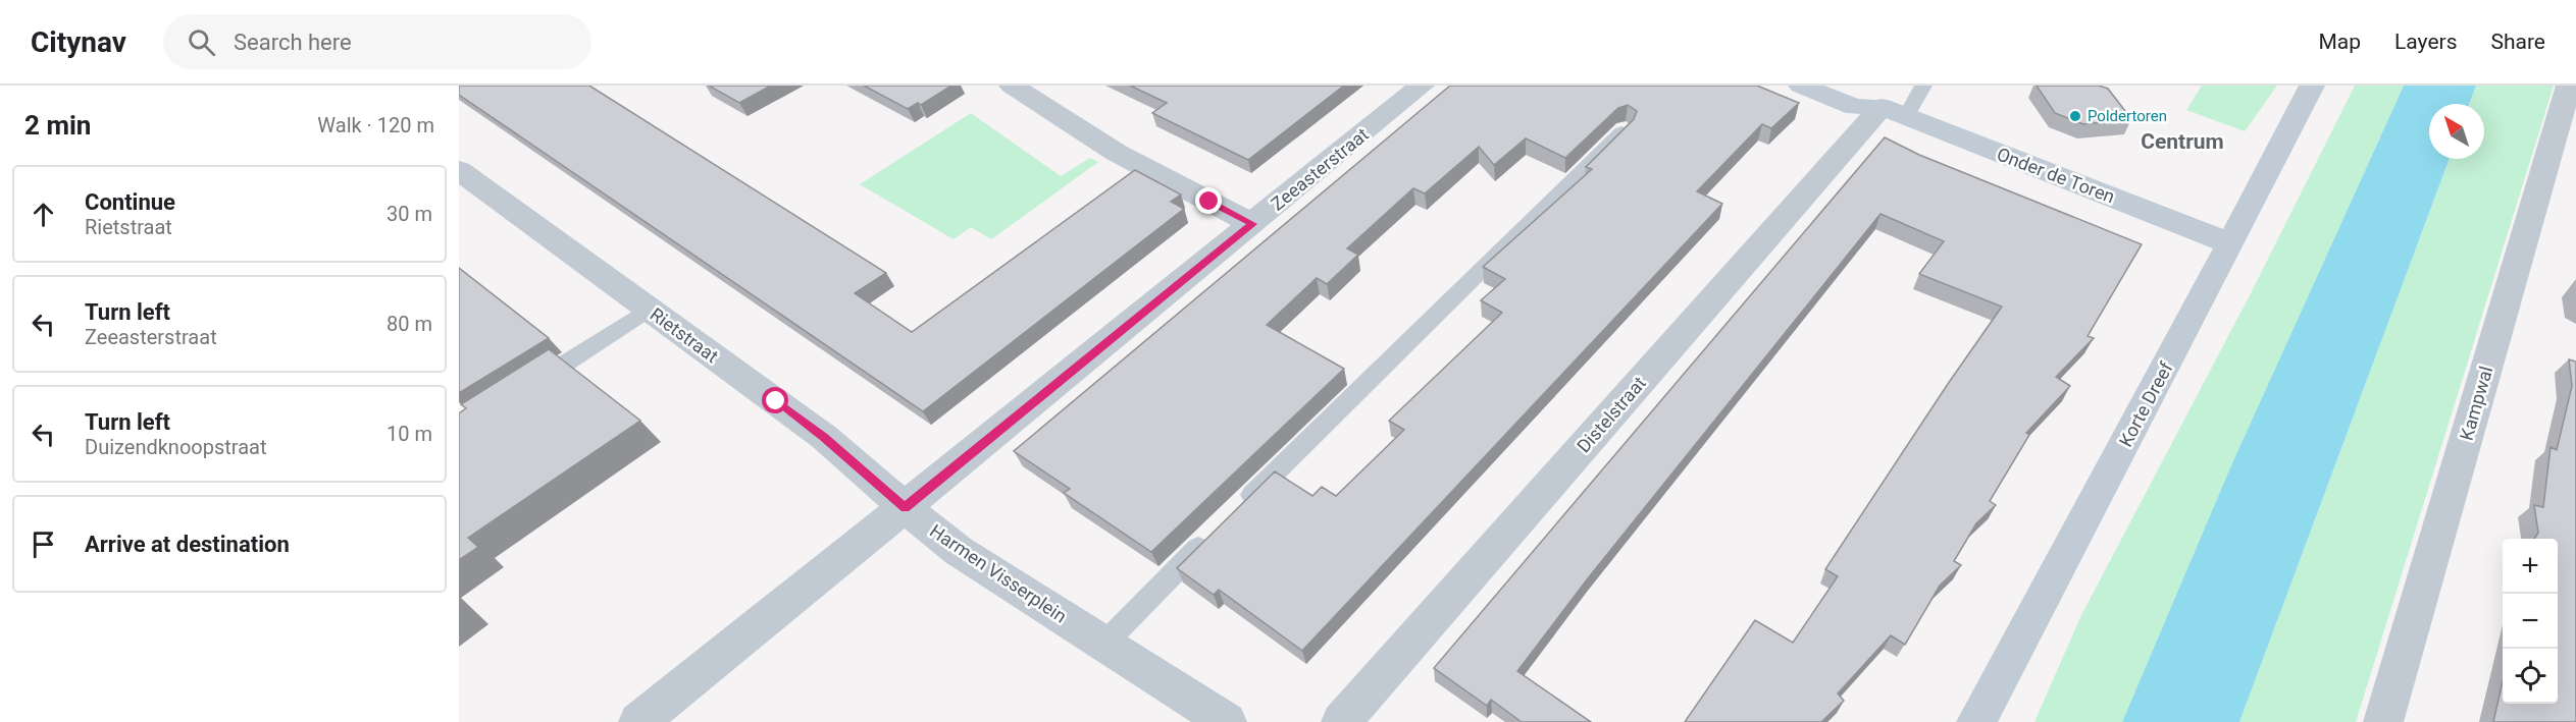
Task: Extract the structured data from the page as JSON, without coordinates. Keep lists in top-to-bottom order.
{
  "streets": {
    "main road": ["Onder de Toren", "Korte Dreef"],
    "street": [
      "Zeeasterstraat",
      "Rietstraat",
      "Kampwal",
      "Distelstraat",
      "Harmen Visserplein"
    ]
  },
  "crossings": [
    ["Zeeasterstraat", "Rietstraat"],
    ["Zeeasterstraat", "Harmen Visserplein"],
    ["Onder de Toren", "Korte Dreef"],
    ["Onder de Toren", "Distelstraat"],
    ["Rietstraat", "Harmen Visserplein"]
  ],
  "districts": ["Centrum"],
  "places": ["Poldertoren"],
  "north": "top left",
  "page": {
    "header": "Citynav",
    "search": "Search here",
    "nav": ["Map", "Layers", "Share"],
    "heading": ["2 min", "Walk · 120 m"],
    "list": [
      ["Continue", "Rietstraat", "30 m"],
      ["Turn left", "Zeeasterstraat", "80 m"],
      ["Turn left", "Duizendknoopstraat", "10 m"],
      "Arrive at destination"
    ],
    "map_buttons": ["+", "−"]
  }
}
